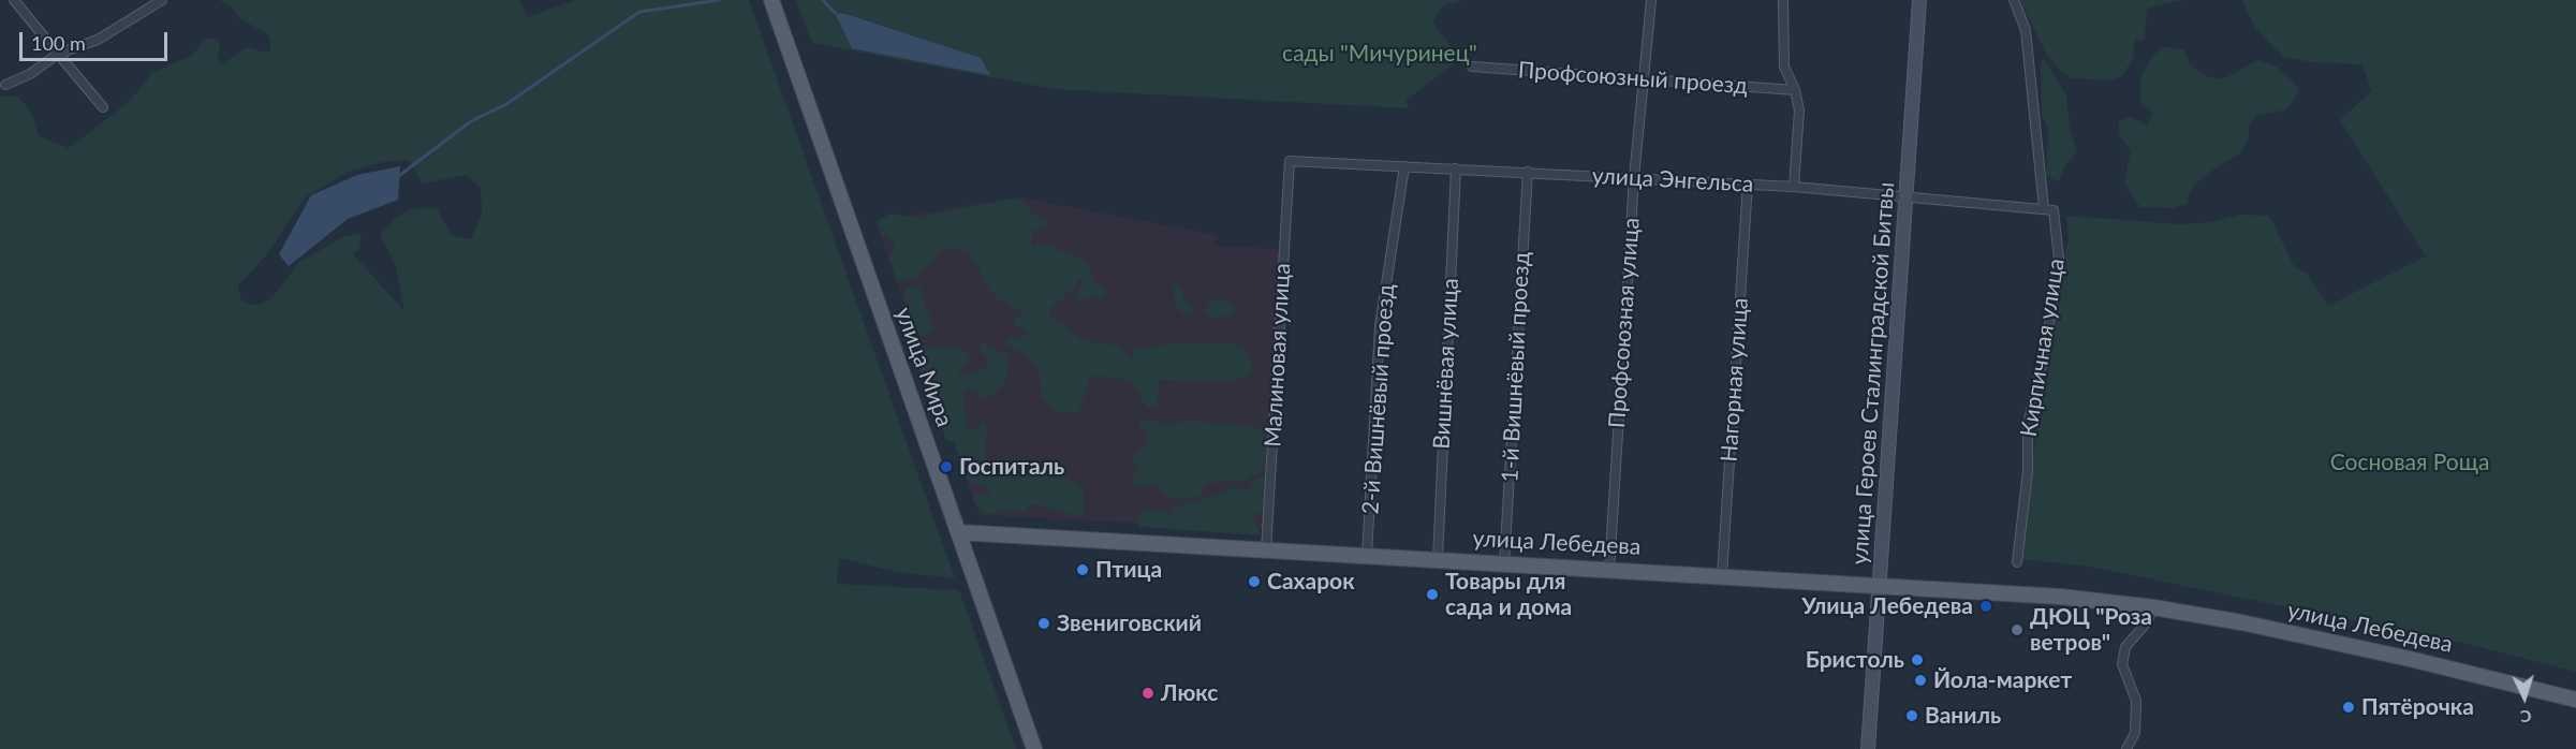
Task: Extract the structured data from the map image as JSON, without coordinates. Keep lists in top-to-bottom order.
{
  "streets": {
    "main road": ["улица Мира", "улица Лебедева"],
    "street": [
      "Профсоюзный проезд",
      "улица Энгельса",
      "Профсоюзная улица",
      "Кирпичная улица",
      "Малиновая улица",
      "Вишнёвая улица",
      "1-й Вишнёвый проезд",
      "улица Героев Сталинградской Битвы",
      "Нагорная улица",
      "2-й Вишнёвый проезд"
    ]
  },
  "crossings": [
    ["Профсоюзный проезд", "Профсоюзная улица"],
    ["улица Энгельса", "Профсоюзная улица"],
    ["улица Энгельса", "Кирпичная улица"],
    ["улица Энгельса", "Малиновая улица"],
    ["улица Энгельса", "Вишнёвая улица"],
    ["улица Энгельса", "1-й Вишнёвый проезд"],
    ["улица Энгельса", "улица Героев Сталинградской Битвы"],
    ["улица Энгельса", "Нагорная улица"],
    ["улица Энгельса", "2-й Вишнёвый проезд"],
    ["Профсоюзная улица", "улица Лебедева"],
    ["Малиновая улица", "улица Лебедева"],
    ["Вишнёвая улица", "улица Лебедева"],
    ["улица Мира", "улица Лебедева"],
    ["1-й Вишнёвый проезд", "улица Лебедева"],
    ["улица Героев Сталинградской Битвы", "улица Лебедева"],
    ["Нагорная улица", "улица Лебедева"],
    ["2-й Вишнёвый проезд", "улица Лебедева"]
  ],
  "parks": ["сады \"Мичуринец\"", "Сосновая Роща"],
  "places": [
    "Госпиталь",
    "Птица",
    "Сахарок",
    "Товары для сада и дома",
    "Улица Лебедева",
    "Звениговский",
    "ДЮЦ \"Роза ветров\"",
    "Бристоль",
    "Йола-маркет",
    "Люкс",
    "Пятёрочка",
    "Ваниль"
  ],
  "scale_bar": "100 m",
  "north": "bottom"
}
